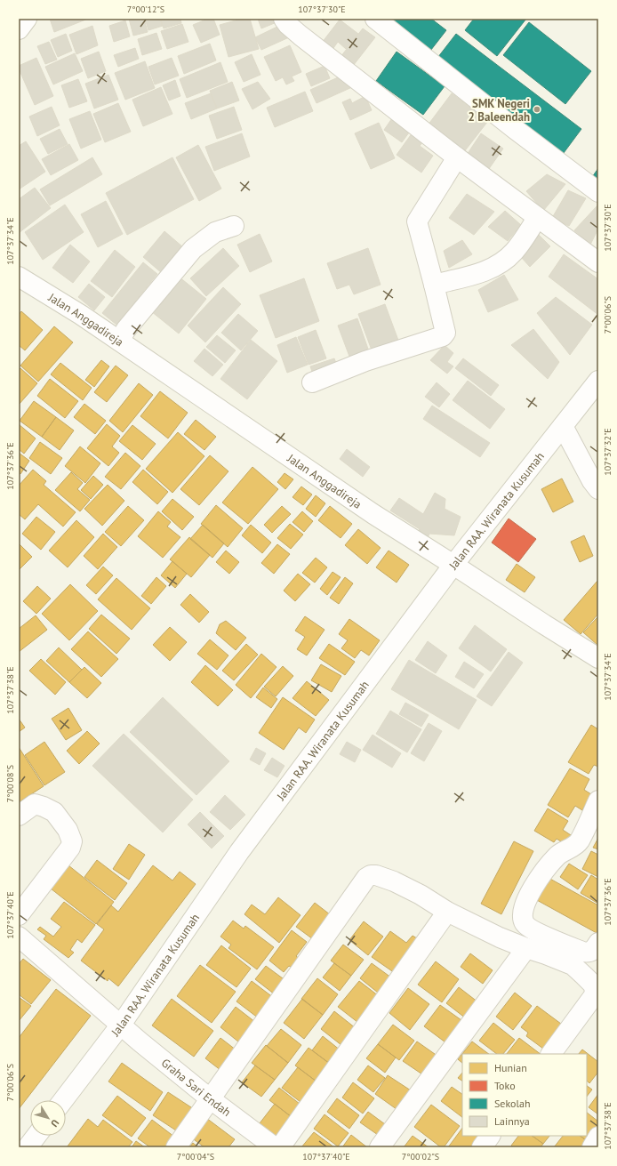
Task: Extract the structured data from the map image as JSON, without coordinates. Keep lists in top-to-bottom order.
{
  "streets": {
    "street": ["Jalan Anggadireja", "Jalan RAA. Wiranata Kusumah", "Graha Sari Endah"]
  },
  "crossings": [
    ["Jalan Anggadireja", "Jalan RAA. Wiranata Kusumah"],
    ["Jalan RAA. Wiranata Kusumah", "Graha Sari Endah"]
  ],
  "places": ["SMK Negeri 2 Baleendah"],
  "legend": [
    "Hunian",
    "Toko",
    "Sekolah",
    "Lainnya"
  ],
  "north": "bottom right",
  "coordinates": [
    "7°00'12\"S",
    "107°37'30\"E",
    "107°37'34\"E",
    "7°00'06\"S",
    "107°37'32\"E",
    "107°37'36\"E",
    "107°37'38\"E",
    "7°00'08\"S",
    "107°37'40\"E",
    "7°00'04\"S",
    "7°00'02\"S"
  ]
}
